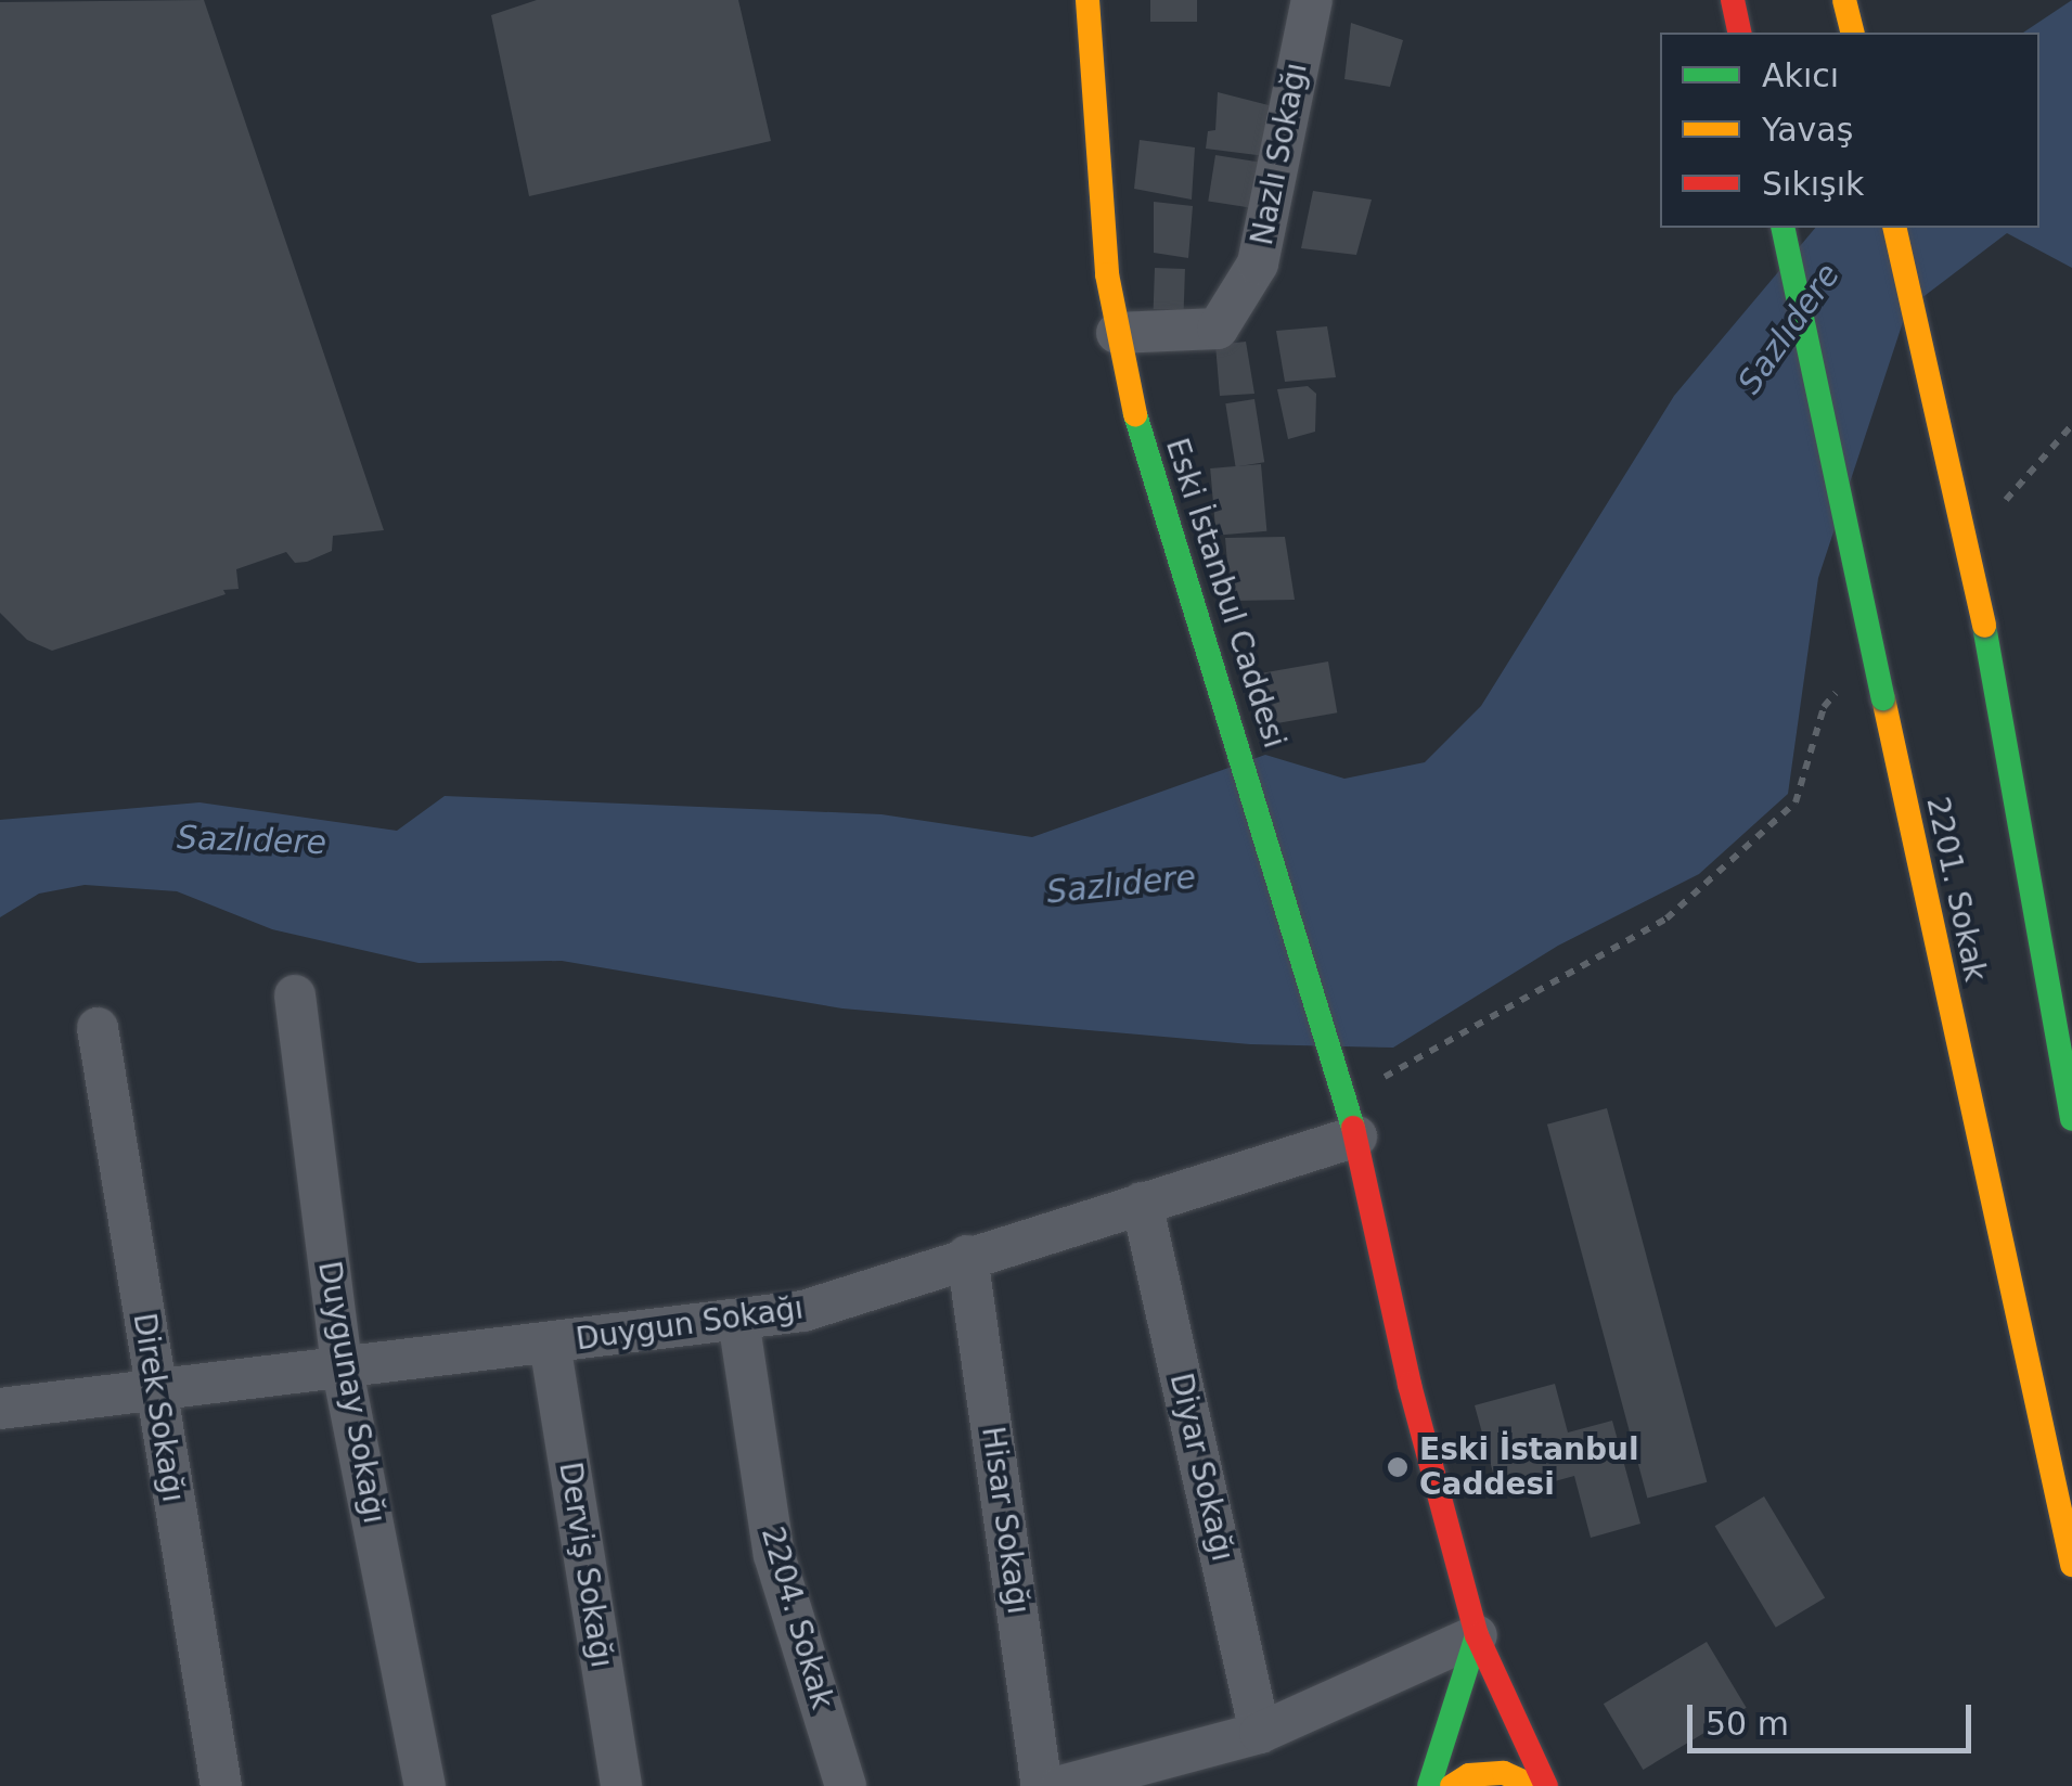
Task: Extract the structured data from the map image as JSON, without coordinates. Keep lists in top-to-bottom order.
{
  "streets": {
    "main road": ["Eski İstanbul Caddesi", "2201. Sokak"],
    "street": [
      "Nazlı Sokağı",
      "Duygun Sokağı",
      "Duygunay Sokağı",
      "Direk Sokağı",
      "Diyar Sokağı",
      "Hisar Sokağı",
      "Derviş Sokağı",
      "2204. Sokak"
    ]
  },
  "crossings": [
    ["Nazlı Sokağı", "Eski İstanbul Caddesi"],
    ["Eski İstanbul Caddesi", "Duygun Sokağı"],
    ["Duygun Sokağı", "Duygunay Sokağı"],
    ["Duygun Sokağı", "Direk Sokağı"],
    ["Duygun Sokağı", "Diyar Sokağı"],
    ["Duygun Sokağı", "Hisar Sokağı"],
    ["Duygun Sokağı", "Derviş Sokağı"],
    ["Duygun Sokağı", "2204. Sokak"]
  ],
  "water": ["Sazlıdere"],
  "places": ["Eski İstanbul Caddesi"],
  "legend": ["Akıcı", "Yavaş", "Sıkışık"],
  "scale_bar": "50 m"
}
